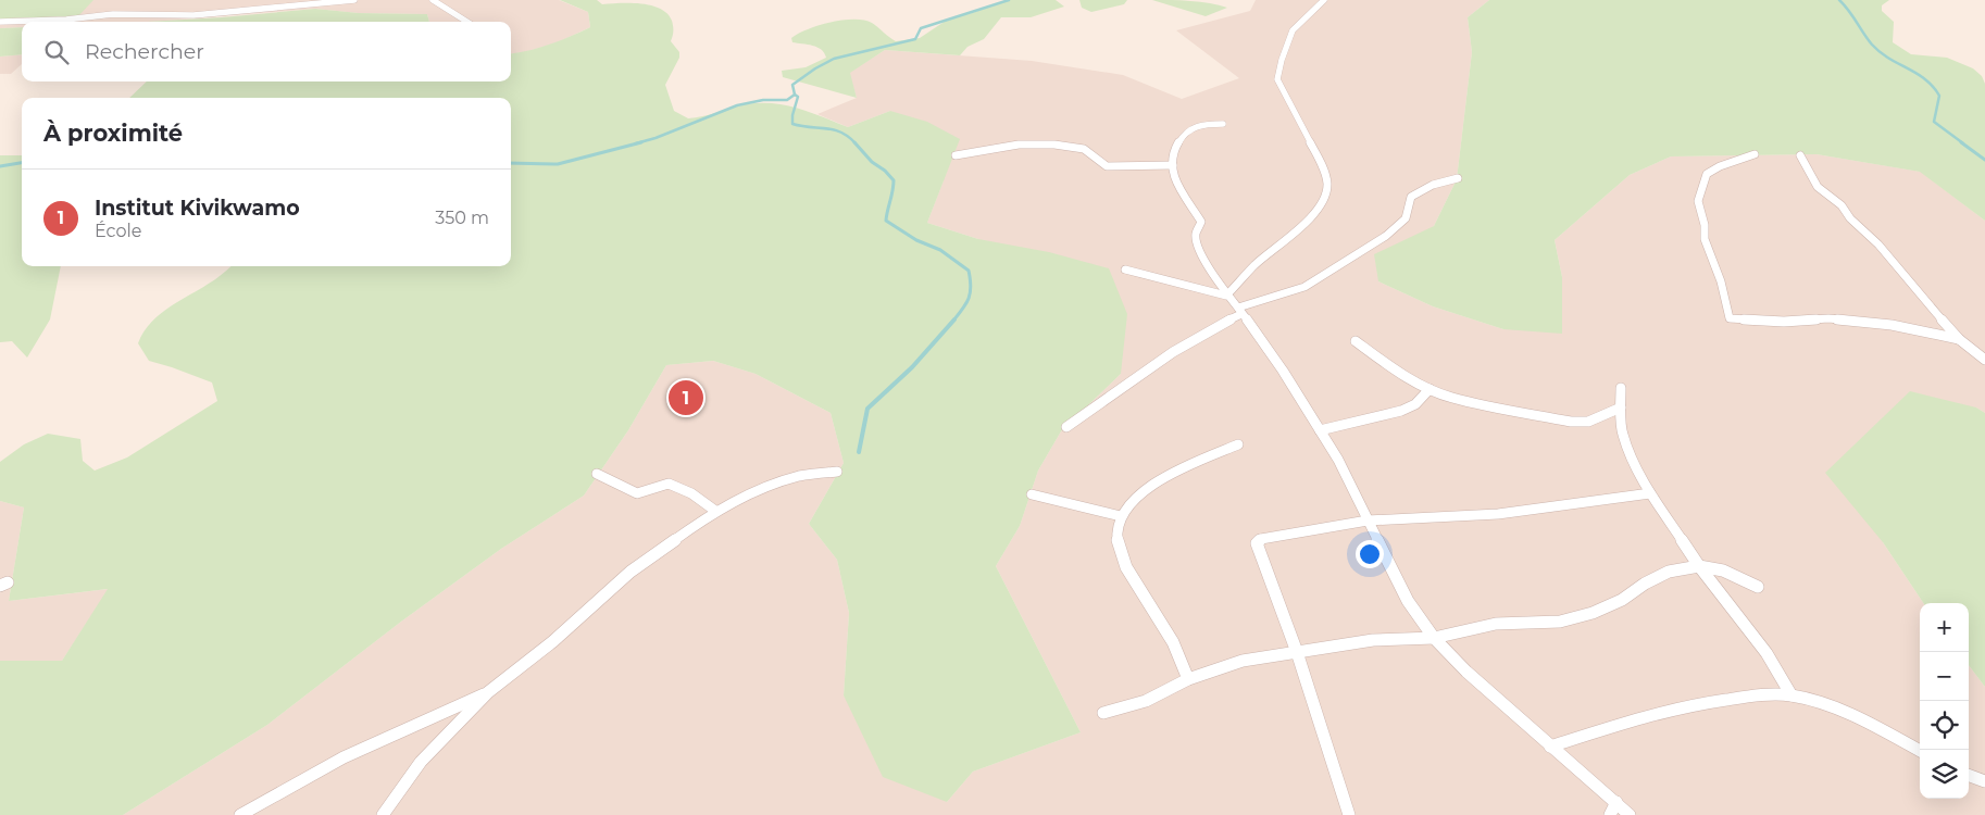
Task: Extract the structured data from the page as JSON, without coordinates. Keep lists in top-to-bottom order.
{
  "page": {
    "search": "Rechercher",
    "heading": "À proximité",
    "list": [
      {
        "mark": "1",
        "name": "Institut Kivikwamo",
        "note": "École",
        "value": "350 m"
      }
    ],
    "pins": "1",
    "map_buttons": ["+", "−"]
  }
}
